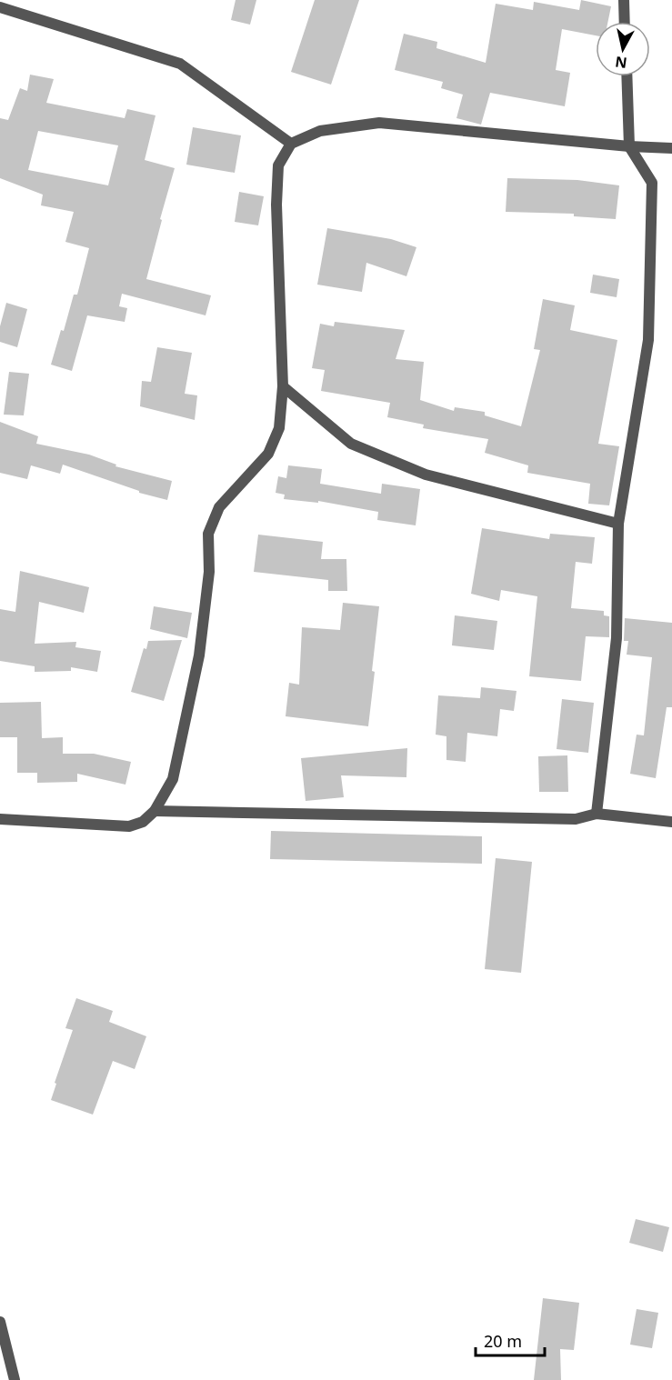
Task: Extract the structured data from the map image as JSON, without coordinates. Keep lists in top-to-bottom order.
{
  "scale_bar": "20 m",
  "north": "bottom"
}
